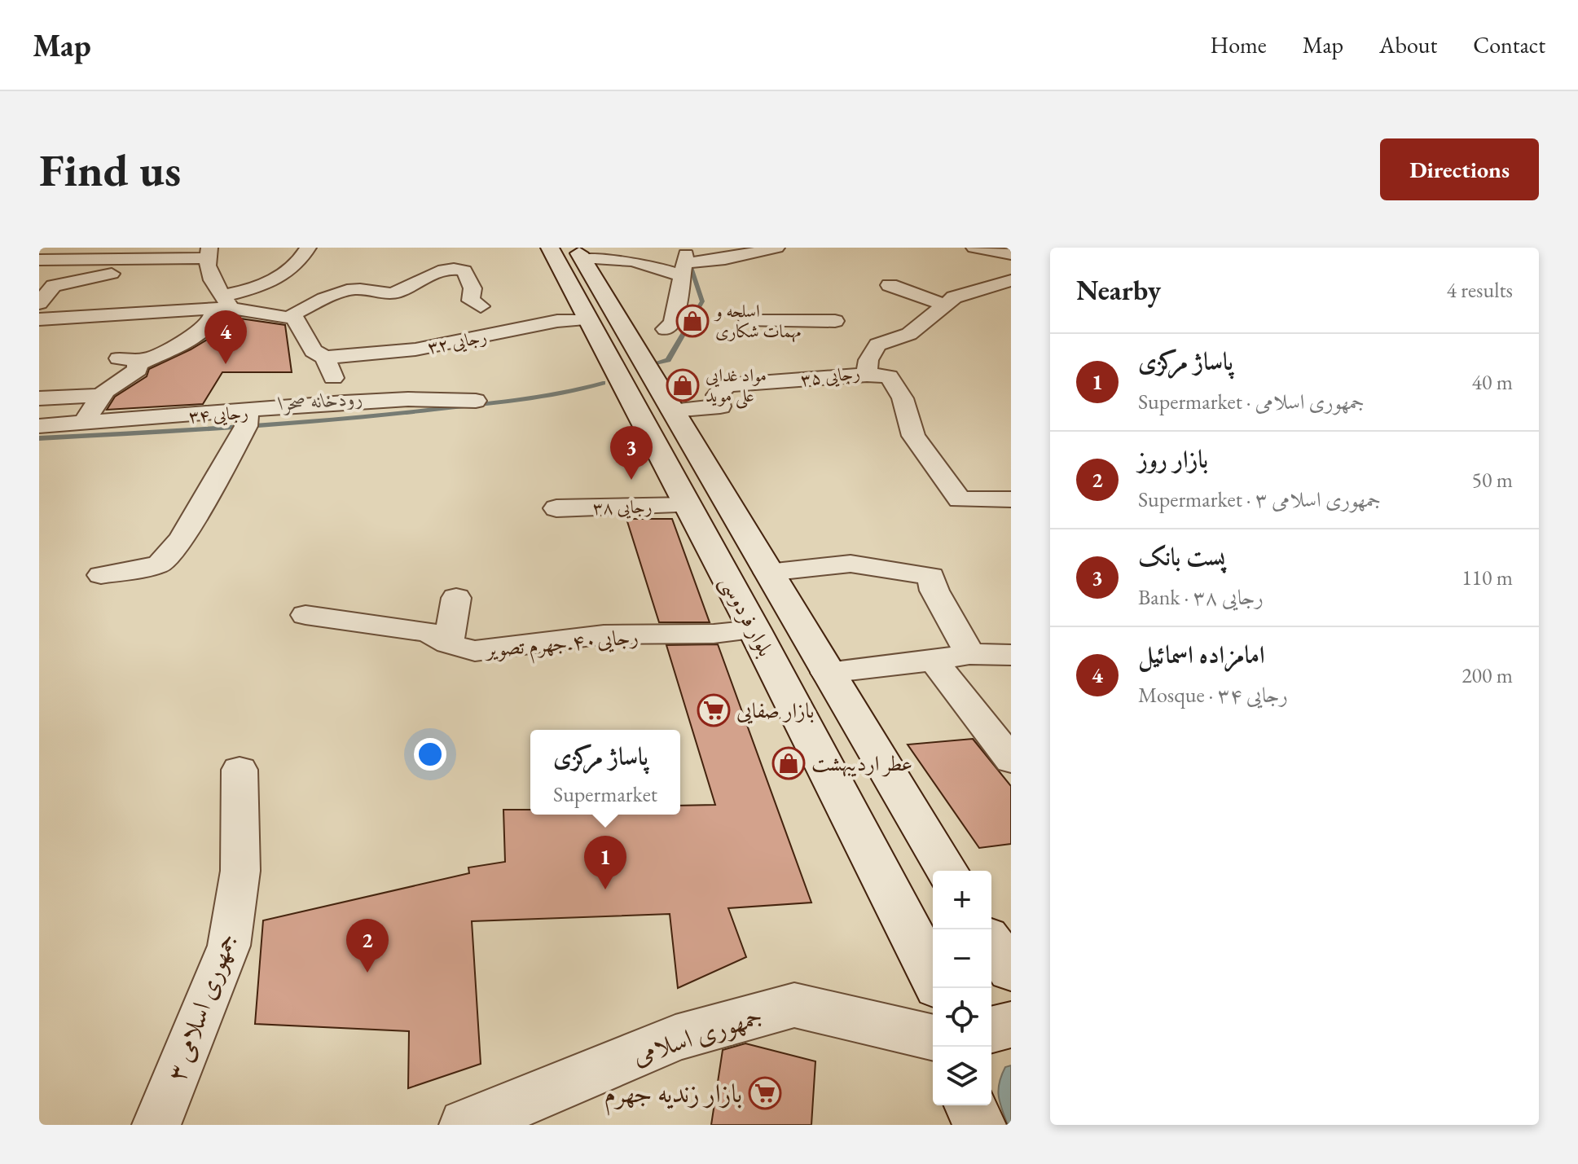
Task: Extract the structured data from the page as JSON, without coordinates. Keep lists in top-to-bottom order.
{
  "streets": {
    "main road": ["بلوار فردوسی", "جمهوری اسلامی"],
    "street": [
      "رجایی ۳۲",
      "رجایی ۳۵",
      "رجایی ۳۴",
      "رجایی ۳۸",
      "رجایی۴۰.جهرم تصویر",
      "جمهوری اسلامی ۳"
    ]
  },
  "crossings": [
    ["رجایی ۳۲", "بلوار فردوسی"],
    ["رجایی ۳۵", "بلوار فردوسی"],
    ["رجایی ۳۸", "بلوار فردوسی"],
    ["بلوار فردوسی", "رجایی۴۰.جهرم تصویر"]
  ],
  "water": ["رودخانه صحرا"],
  "places": {
    "shop": ["اسلحه و مهمات شکاری", "مواد غدایی علی موید", "عطر اردیبهشت"],
    "supermarket": ["بازار صفایی", "بازار زندیه جهرم"]
  },
  "page": {
    "header": "Map",
    "nav": [
      "Home",
      "Map",
      "About",
      "Contact"
    ],
    "buttons": "Directions",
    "title": "Find us",
    "heading": ["Nearby", "4 results"],
    "pins": [
      "4",
      "3",
      "1",
      "2"
    ],
    "list": [
      {
        "mark": "1",
        "name": "پاساژ مرکزی",
        "note": "Supermarket · جمهوری اسلامی",
        "value": "40 m"
      },
      {
        "mark": "2",
        "name": "بازار روز",
        "note": "Supermarket · جمهوری اسلامی ۳",
        "value": "50 m"
      },
      {
        "mark": "3",
        "name": "پست بانک",
        "note": "Bank · رجایی ۳۸",
        "value": "110 m"
      },
      {
        "mark": "4",
        "name": "امامزاده اسمائیل",
        "note": "Mosque · رجایی ۳۴",
        "value": "200 m"
      }
    ],
    "popup": ["پاساژ مرکزی", "Supermarket"],
    "map_buttons": ["+", "−"]
  }
}
